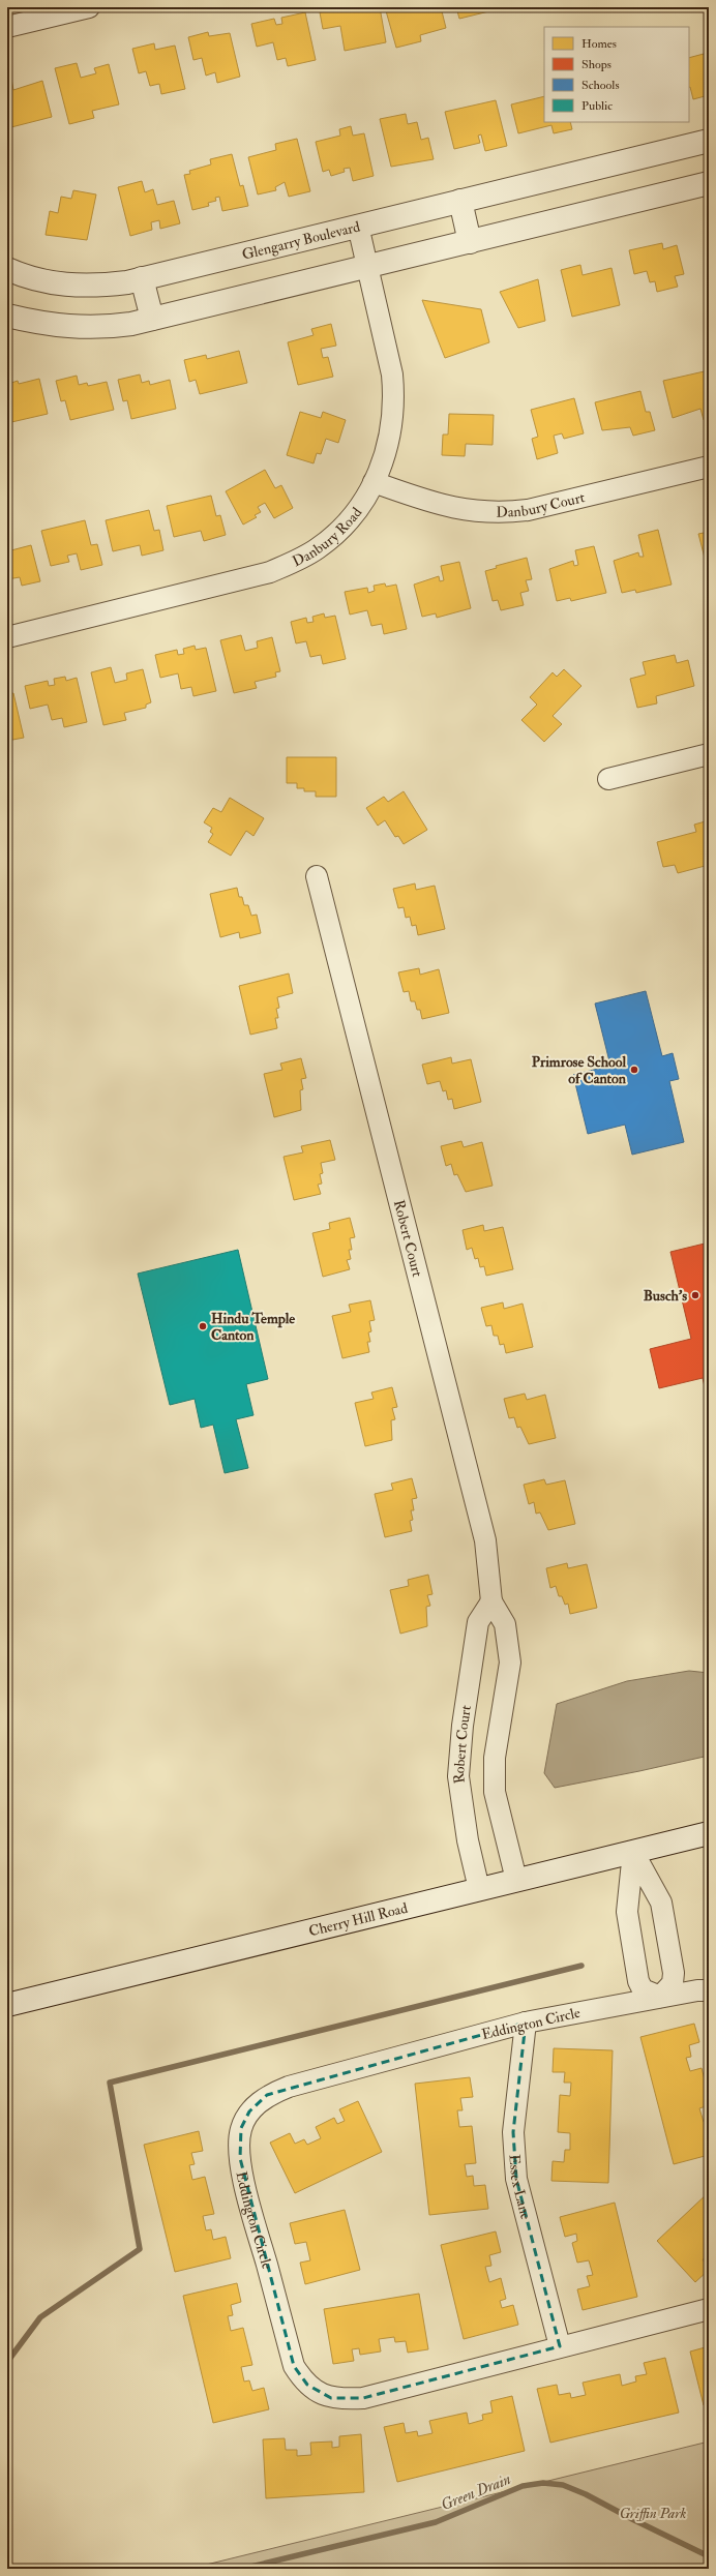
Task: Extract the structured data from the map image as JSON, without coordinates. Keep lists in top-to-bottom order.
{
  "streets": {
    "street": [
      "Glengarry Boulevard",
      "Danbury Court",
      "Danbury Road",
      "Robert Court",
      "Cherry Hill Road",
      "Eddington Circle",
      "Essex Lane"
    ]
  },
  "crossings": [
    ["Glengarry Boulevard", "Danbury Road"],
    ["Danbury Court", "Danbury Road"],
    ["Robert Court", "Cherry Hill Road"],
    ["Eddington Circle", "Essex Lane"]
  ],
  "water": ["Green Drain"],
  "parks": ["Griffin Park"],
  "places": ["Primrose School of Canton", "Busch's", "Hindu Temple Canton"],
  "legend": [
    "Homes",
    "Shops",
    "Schools",
    "Public"
  ]
}
